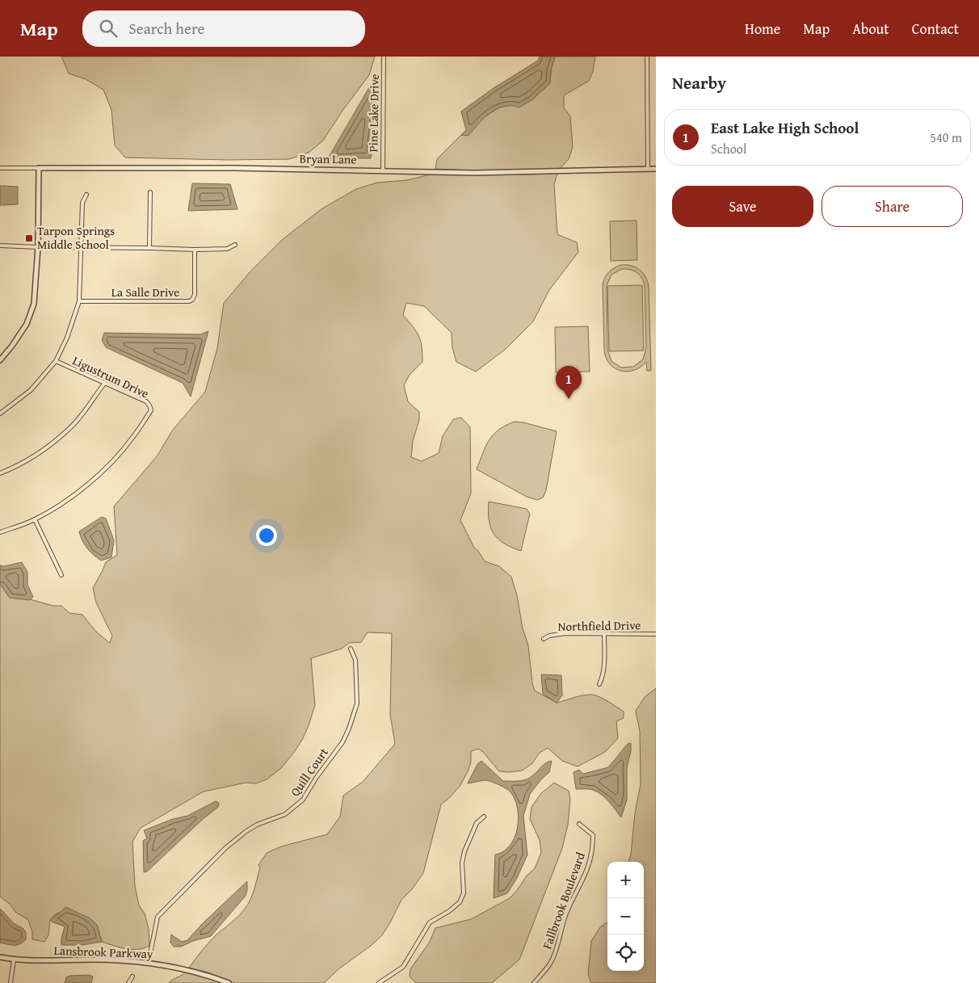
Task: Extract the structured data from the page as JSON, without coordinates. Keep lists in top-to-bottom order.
{
  "streets": {
    "street": [
      "Pine Lake Drive",
      "Bryan Lane",
      "La Salle Drive",
      "Ligustrum Drive",
      "Northfield Drive",
      "Quill Court",
      "Fallbrook Boulevard",
      "Lansbrook Parkway"
    ]
  },
  "crossings": [
    ["Pine Lake Drive", "Bryan Lane"],
    ["Quill Court", "Lansbrook Parkway"]
  ],
  "places": {
    "transit": ["Tarpon Springs Middle School"]
  },
  "page": {
    "header": "Map",
    "search": "Search here",
    "nav": [
      "Home",
      "Map",
      "About",
      "Contact"
    ],
    "heading": "Nearby",
    "list": [
      {
        "mark": "1",
        "name": "East Lake High School",
        "note": "School",
        "value": "540 m"
      }
    ],
    "buttons": ["Save", "Share"],
    "pins": "1",
    "map_buttons": ["+", "−"]
  }
}
